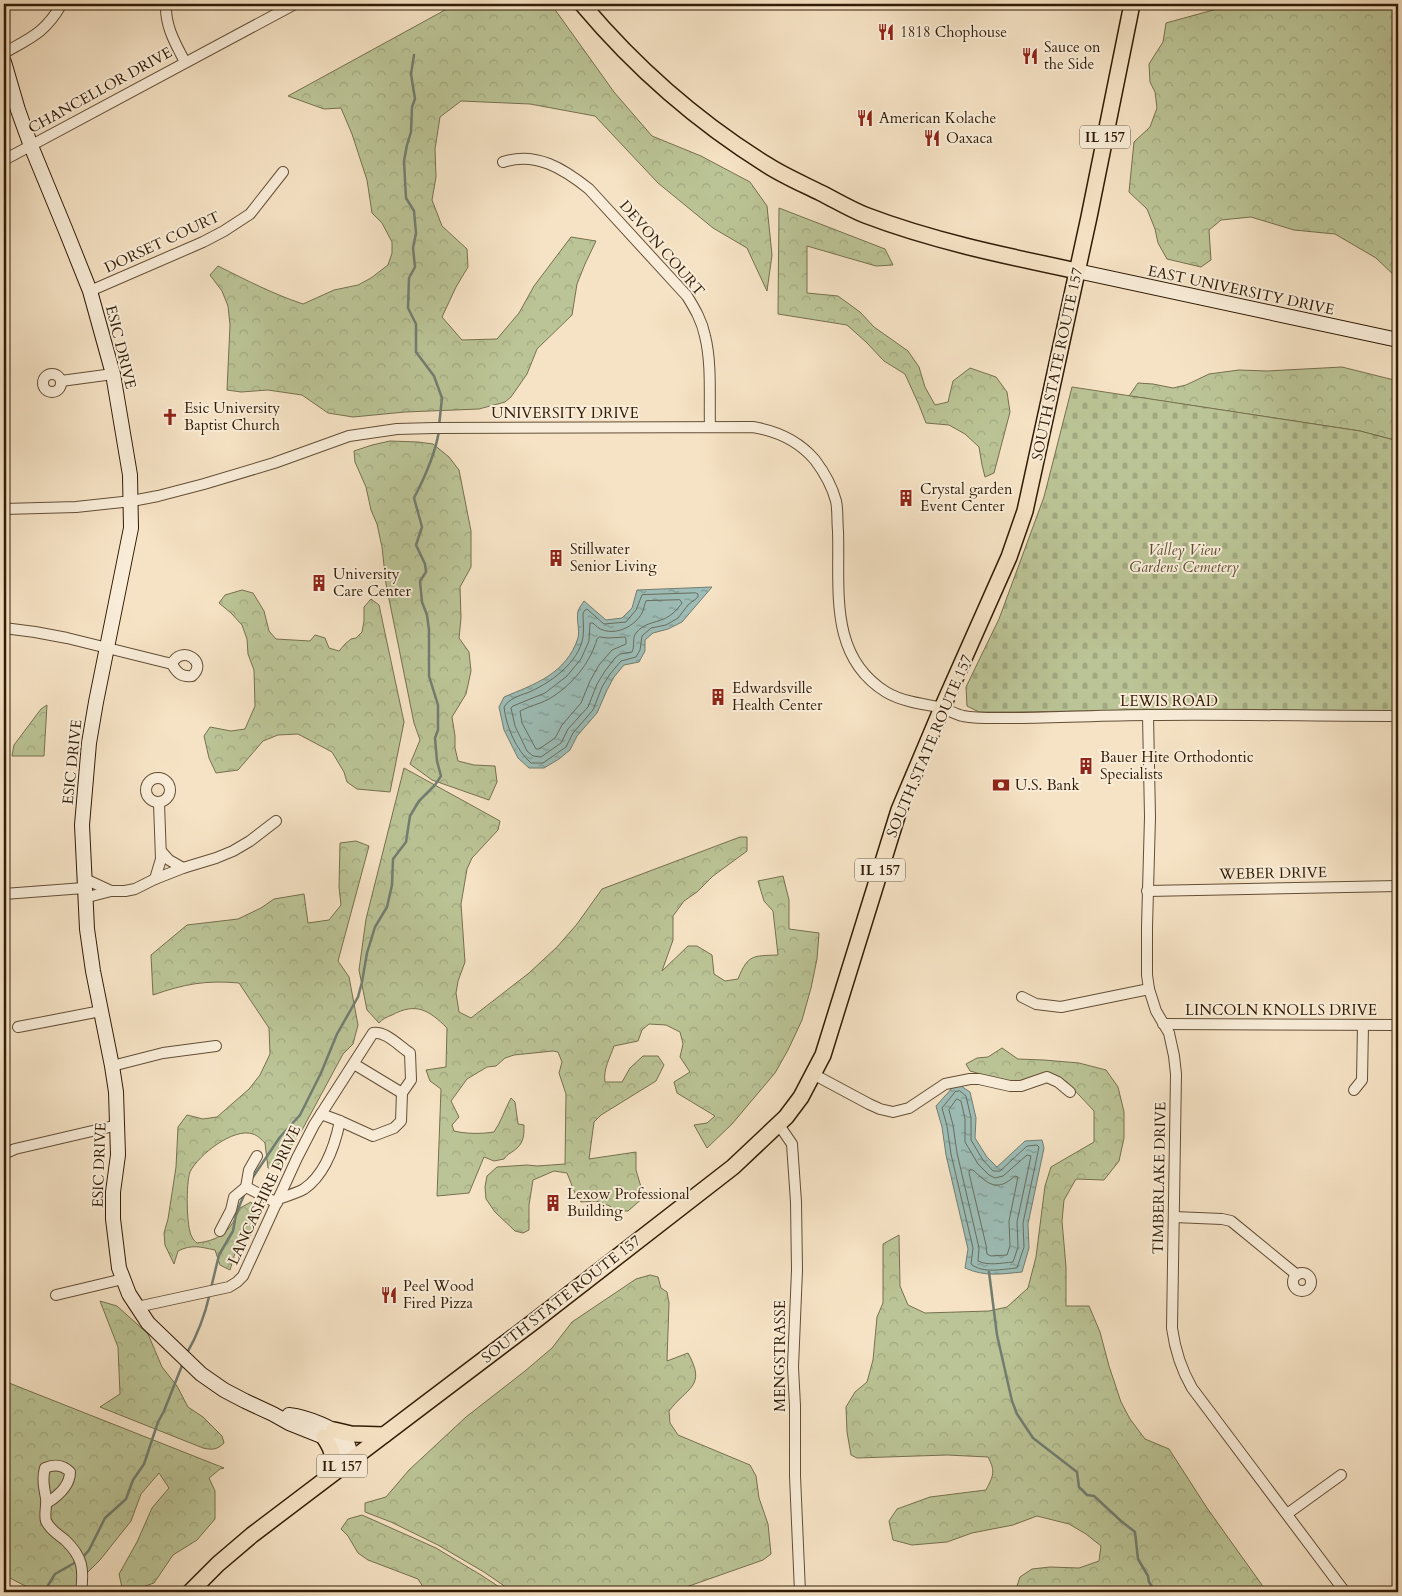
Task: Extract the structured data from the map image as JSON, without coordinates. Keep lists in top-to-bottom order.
{
  "streets": {
    "main road": ["IL 157", "SOUTH STATE ROUTE 157"],
    "street": [
      "CHANCELLOR DRIVE",
      "DORSET COURT",
      "DEVON COURT",
      "EAST UNIVERSITY DRIVE",
      "ESIC DRIVE",
      "UNIVERSITY DRIVE",
      "LEWIS ROAD",
      "WEBER DRIVE",
      "LINCOLN KNOLLS DRIVE",
      "TIMBERLAKE DRIVE",
      "LANCASHIRE DRIVE",
      "MENGSTRASSE"
    ]
  },
  "crossings": [
    ["CHANCELLOR DRIVE", "ESIC DRIVE"],
    ["DORSET COURT", "ESIC DRIVE"],
    ["DEVON COURT", "UNIVERSITY DRIVE"],
    ["EAST UNIVERSITY DRIVE", "SOUTH STATE ROUTE 157"],
    ["ESIC DRIVE", "SOUTH STATE ROUTE 157"],
    ["ESIC DRIVE", "UNIVERSITY DRIVE"],
    ["ESIC DRIVE", "LANCASHIRE DRIVE"],
    ["SOUTH STATE ROUTE 157", "UNIVERSITY DRIVE"],
    ["SOUTH STATE ROUTE 157", "LEWIS ROAD"],
    ["SOUTH STATE ROUTE 157", "MENGSTRASSE"],
    ["UNIVERSITY DRIVE", "LEWIS ROAD"],
    ["LEWIS ROAD", "TIMBERLAKE DRIVE"],
    ["WEBER DRIVE", "TIMBERLAKE DRIVE"],
    ["LINCOLN KNOLLS DRIVE", "TIMBERLAKE DRIVE"]
  ],
  "parks": ["Valley View Gardens Cemetery"],
  "places": {
    "restaurant": [
      "1818 Chophouse",
      "Sauce on the Side",
      "American Kolache",
      "Oaxaca",
      "Peel Wood Fired Pizza"
    ],
    "church": ["Esic University Baptist Church"],
    "building": [
      "Crystal garden Event Center",
      "Stillwater Senior Living",
      "University Care Center",
      "Edwardsville Health Center",
      "Bauer Hite Orthodontic Specialists",
      "Lexow Professional Building"
    ],
    "bank": ["U.S. Bank"]
  }
}
